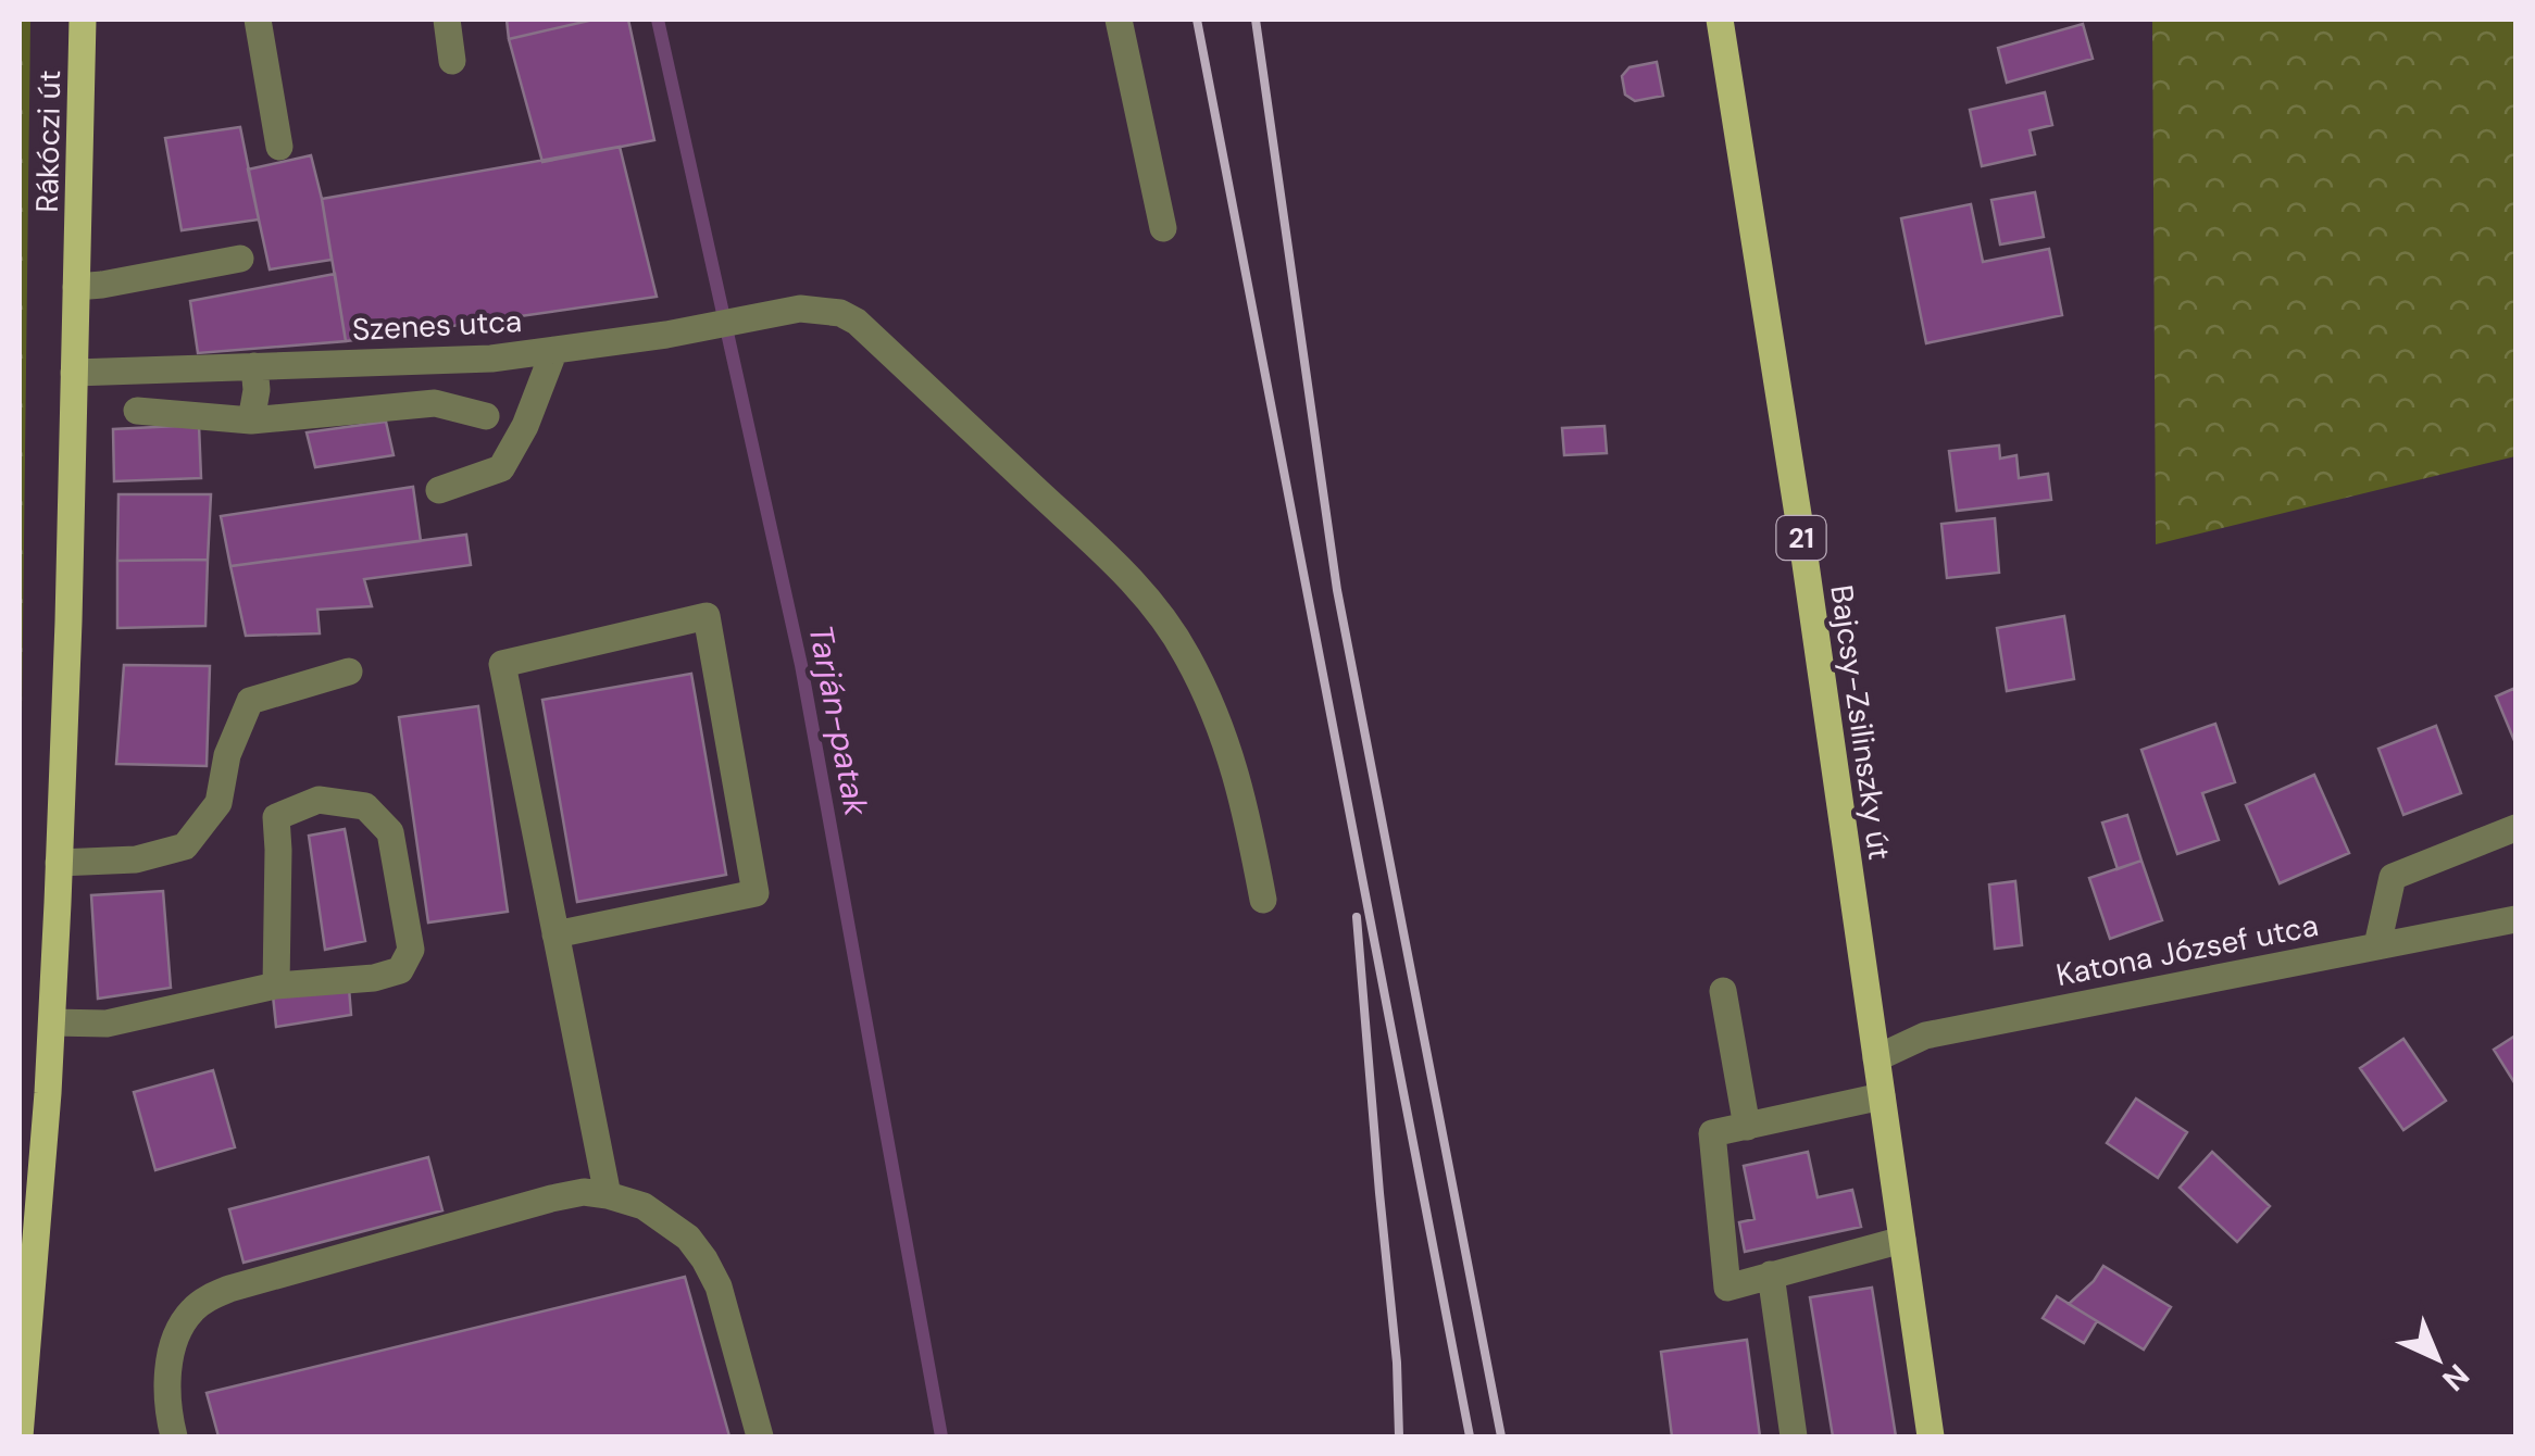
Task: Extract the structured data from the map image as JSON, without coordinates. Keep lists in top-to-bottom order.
{
  "streets": {
    "main road": ["Rákóczi út", "21", "Bajcsy-Zsilinszky út"],
    "street": ["Szenes utca", "Katona József utca"]
  },
  "crossings": [
    ["Rákóczi út", "Szenes utca"],
    ["Bajcsy-Zsilinszky út", "Katona József utca"]
  ],
  "water": ["Tarján-patak"],
  "north": "bottom right"
}
